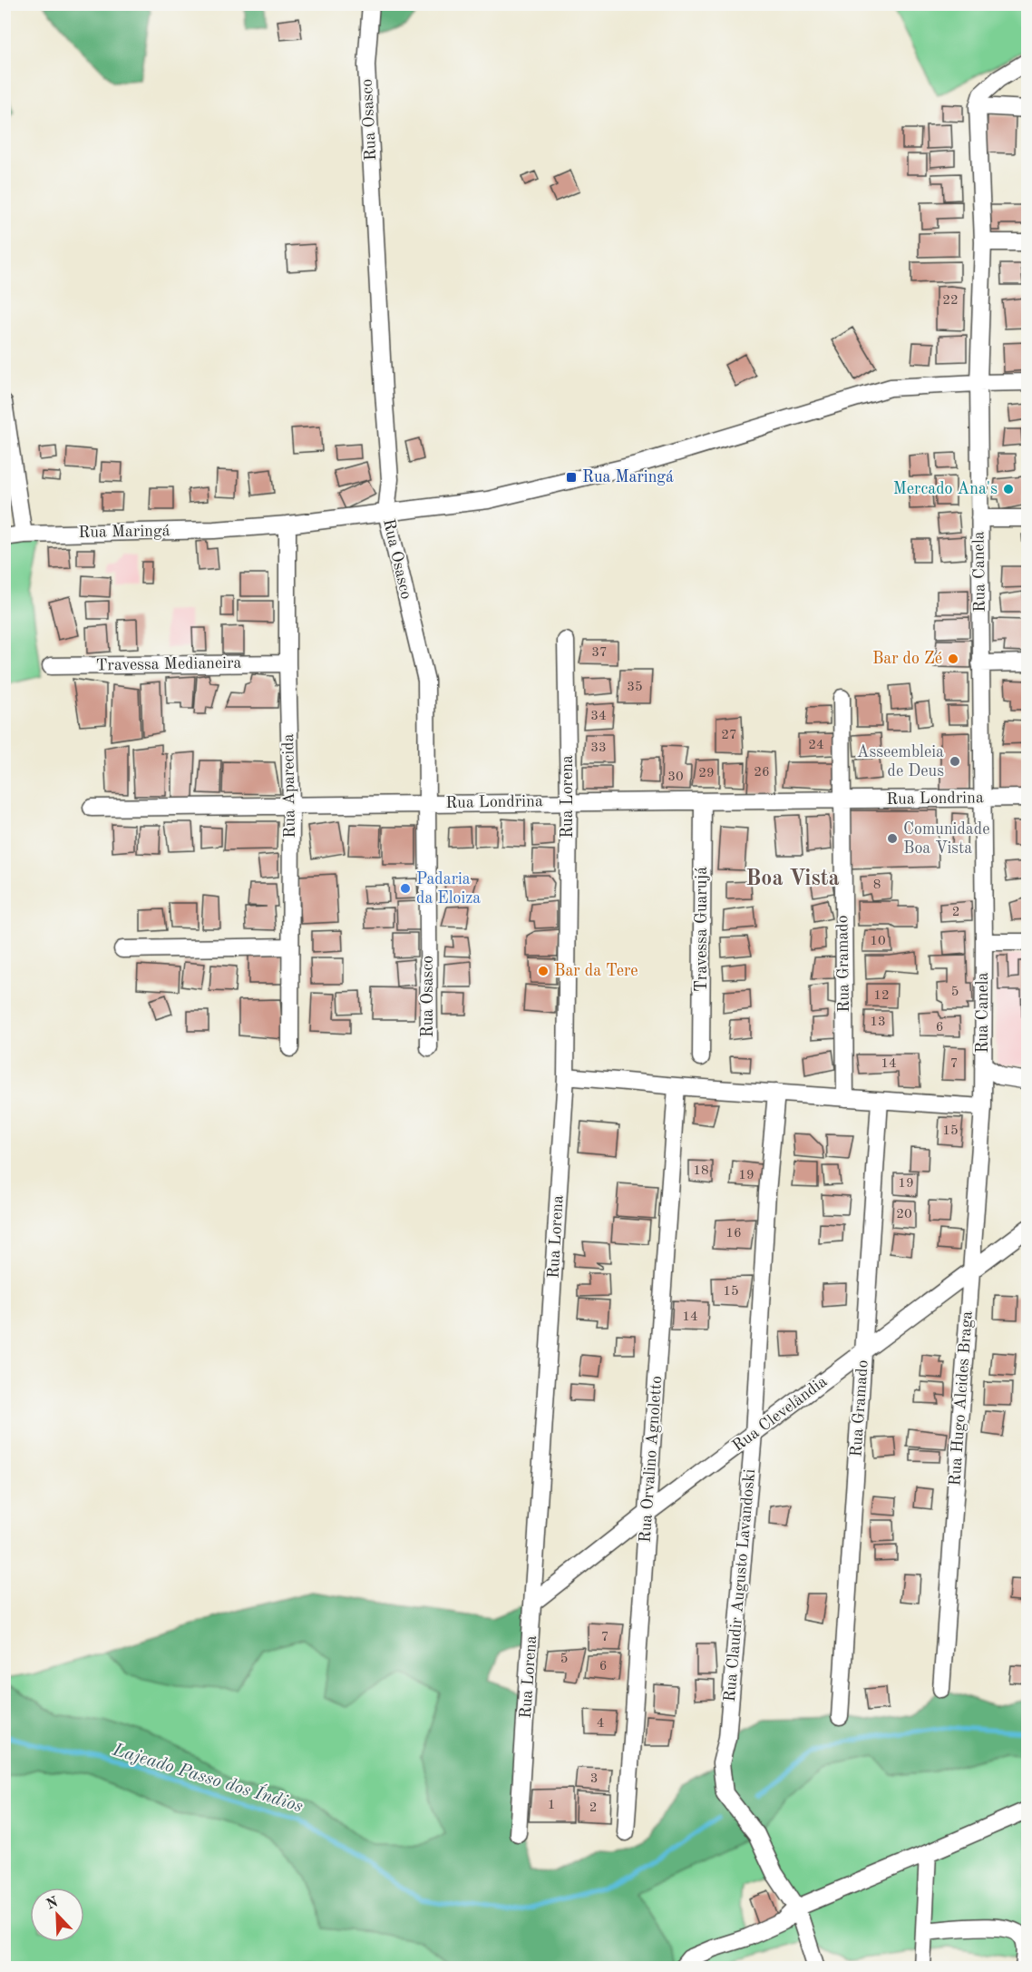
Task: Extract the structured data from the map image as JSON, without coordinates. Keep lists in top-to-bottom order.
{
  "streets": {
    "street": [
      "Rua Osasco",
      "Rua Maringá",
      "Rua Canela",
      "Travessa Medianeira",
      "Rua Aparecida",
      "Rua Lorena",
      "Rua Londrina",
      "Travessa Guarujá",
      "Rua Gramado",
      "Rua Hugo Alcides Braga",
      "Rua Clevelândia",
      "Rua Orvalino Agnoletto",
      "Rua Claudir Augusto Lavandoski"
    ]
  },
  "crossings": [
    ["Rua Osasco", "Rua Maringá"],
    ["Rua Osasco", "Rua Londrina"],
    ["Rua Maringá", "Rua Canela"],
    ["Rua Maringá", "Rua Aparecida"],
    ["Rua Canela", "Rua Londrina"],
    ["Rua Canela", "Rua Hugo Alcides Braga"],
    ["Travessa Medianeira", "Rua Aparecida"],
    ["Rua Aparecida", "Rua Londrina"],
    ["Rua Lorena", "Rua Londrina"],
    ["Rua Lorena", "Rua Clevelândia"],
    ["Rua Londrina", "Travessa Guarujá"],
    ["Rua Londrina", "Rua Gramado"],
    ["Rua Gramado", "Rua Clevelândia"],
    ["Rua Hugo Alcides Braga", "Rua Clevelândia"],
    ["Rua Clevelândia", "Rua Orvalino Agnoletto"],
    ["Rua Clevelândia", "Rua Claudir Augusto Lavandoski"]
  ],
  "districts": ["Boa Vista"],
  "water": ["Lajeado Passo dos Índios"],
  "places": {
    "transit": ["Rua Maringá"],
    "other": [
      "Mercado Ana's",
      "Bar do Zé",
      "Asseembleia de Deus",
      "Comunidade Boa Vista",
      "Padaria da Eloiza",
      "Bar da Tere"
    ]
  },
  "house_numbers": [
    "22",
    "37",
    "35",
    "34",
    "27",
    "24",
    "33",
    "26",
    "29",
    "30",
    "8",
    "2",
    "10",
    "5",
    "12",
    "13",
    "6",
    "14",
    "7",
    "15",
    "18",
    "19",
    "19",
    "20",
    "16",
    "15",
    "14",
    "7",
    "5",
    "6",
    "4",
    "3",
    "1",
    "2"
  ],
  "north": "top left"
}
